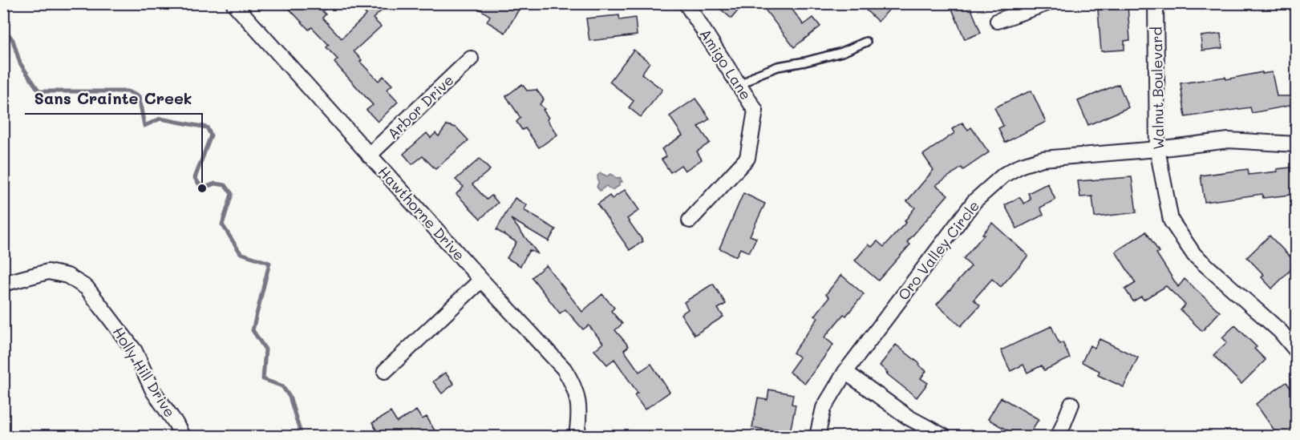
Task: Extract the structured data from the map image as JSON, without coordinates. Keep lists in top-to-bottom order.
{
  "streets": {
    "street": [
      "Amigo Lane",
      "Walnut Boulevard",
      "Arbor Drive",
      "Hawthorne Drive",
      "Oro Valley Circle",
      "Holly Hill Drive"
    ]
  },
  "crossings": [
    ["Walnut Boulevard", "Oro Valley Circle"],
    ["Arbor Drive", "Hawthorne Drive"]
  ],
  "places": ["Sans Crainte Creek"]
}
